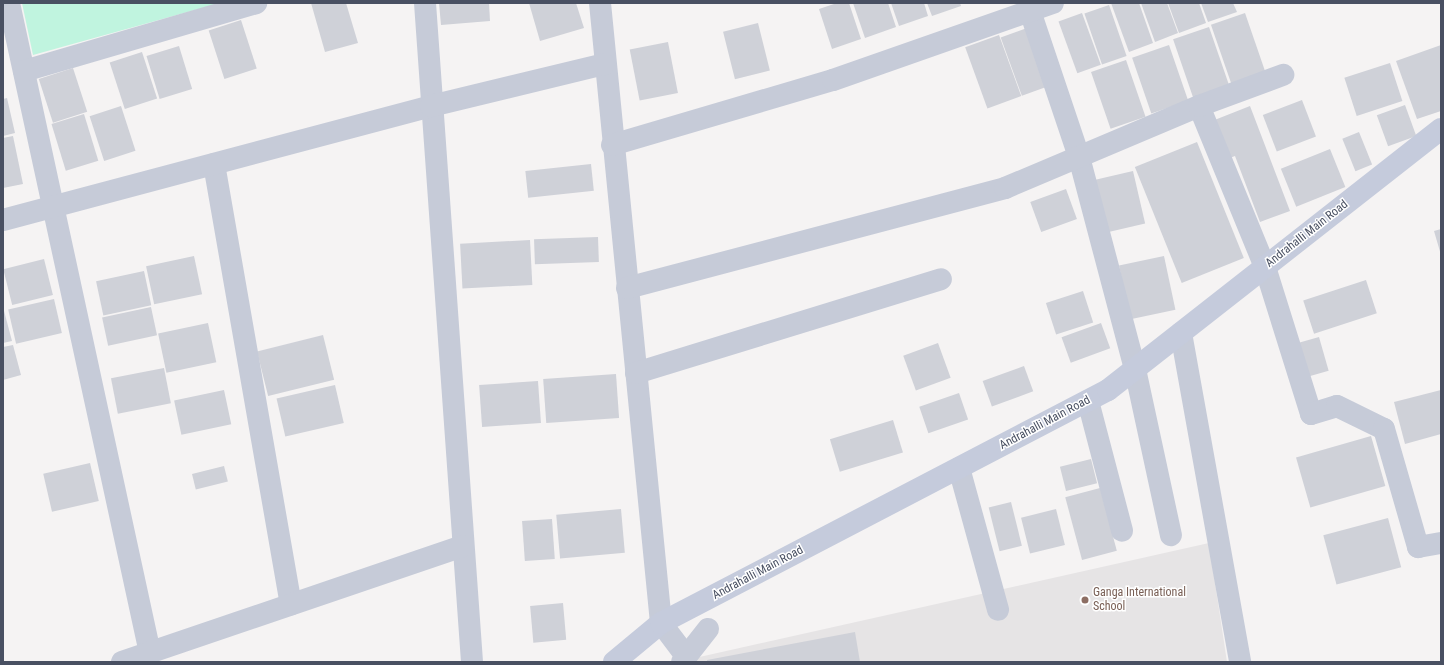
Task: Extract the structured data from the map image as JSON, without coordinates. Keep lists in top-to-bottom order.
{
  "streets": {
    "main road": ["Andrahalli Main Road"]
  },
  "places": ["Ganga International School"]
}
